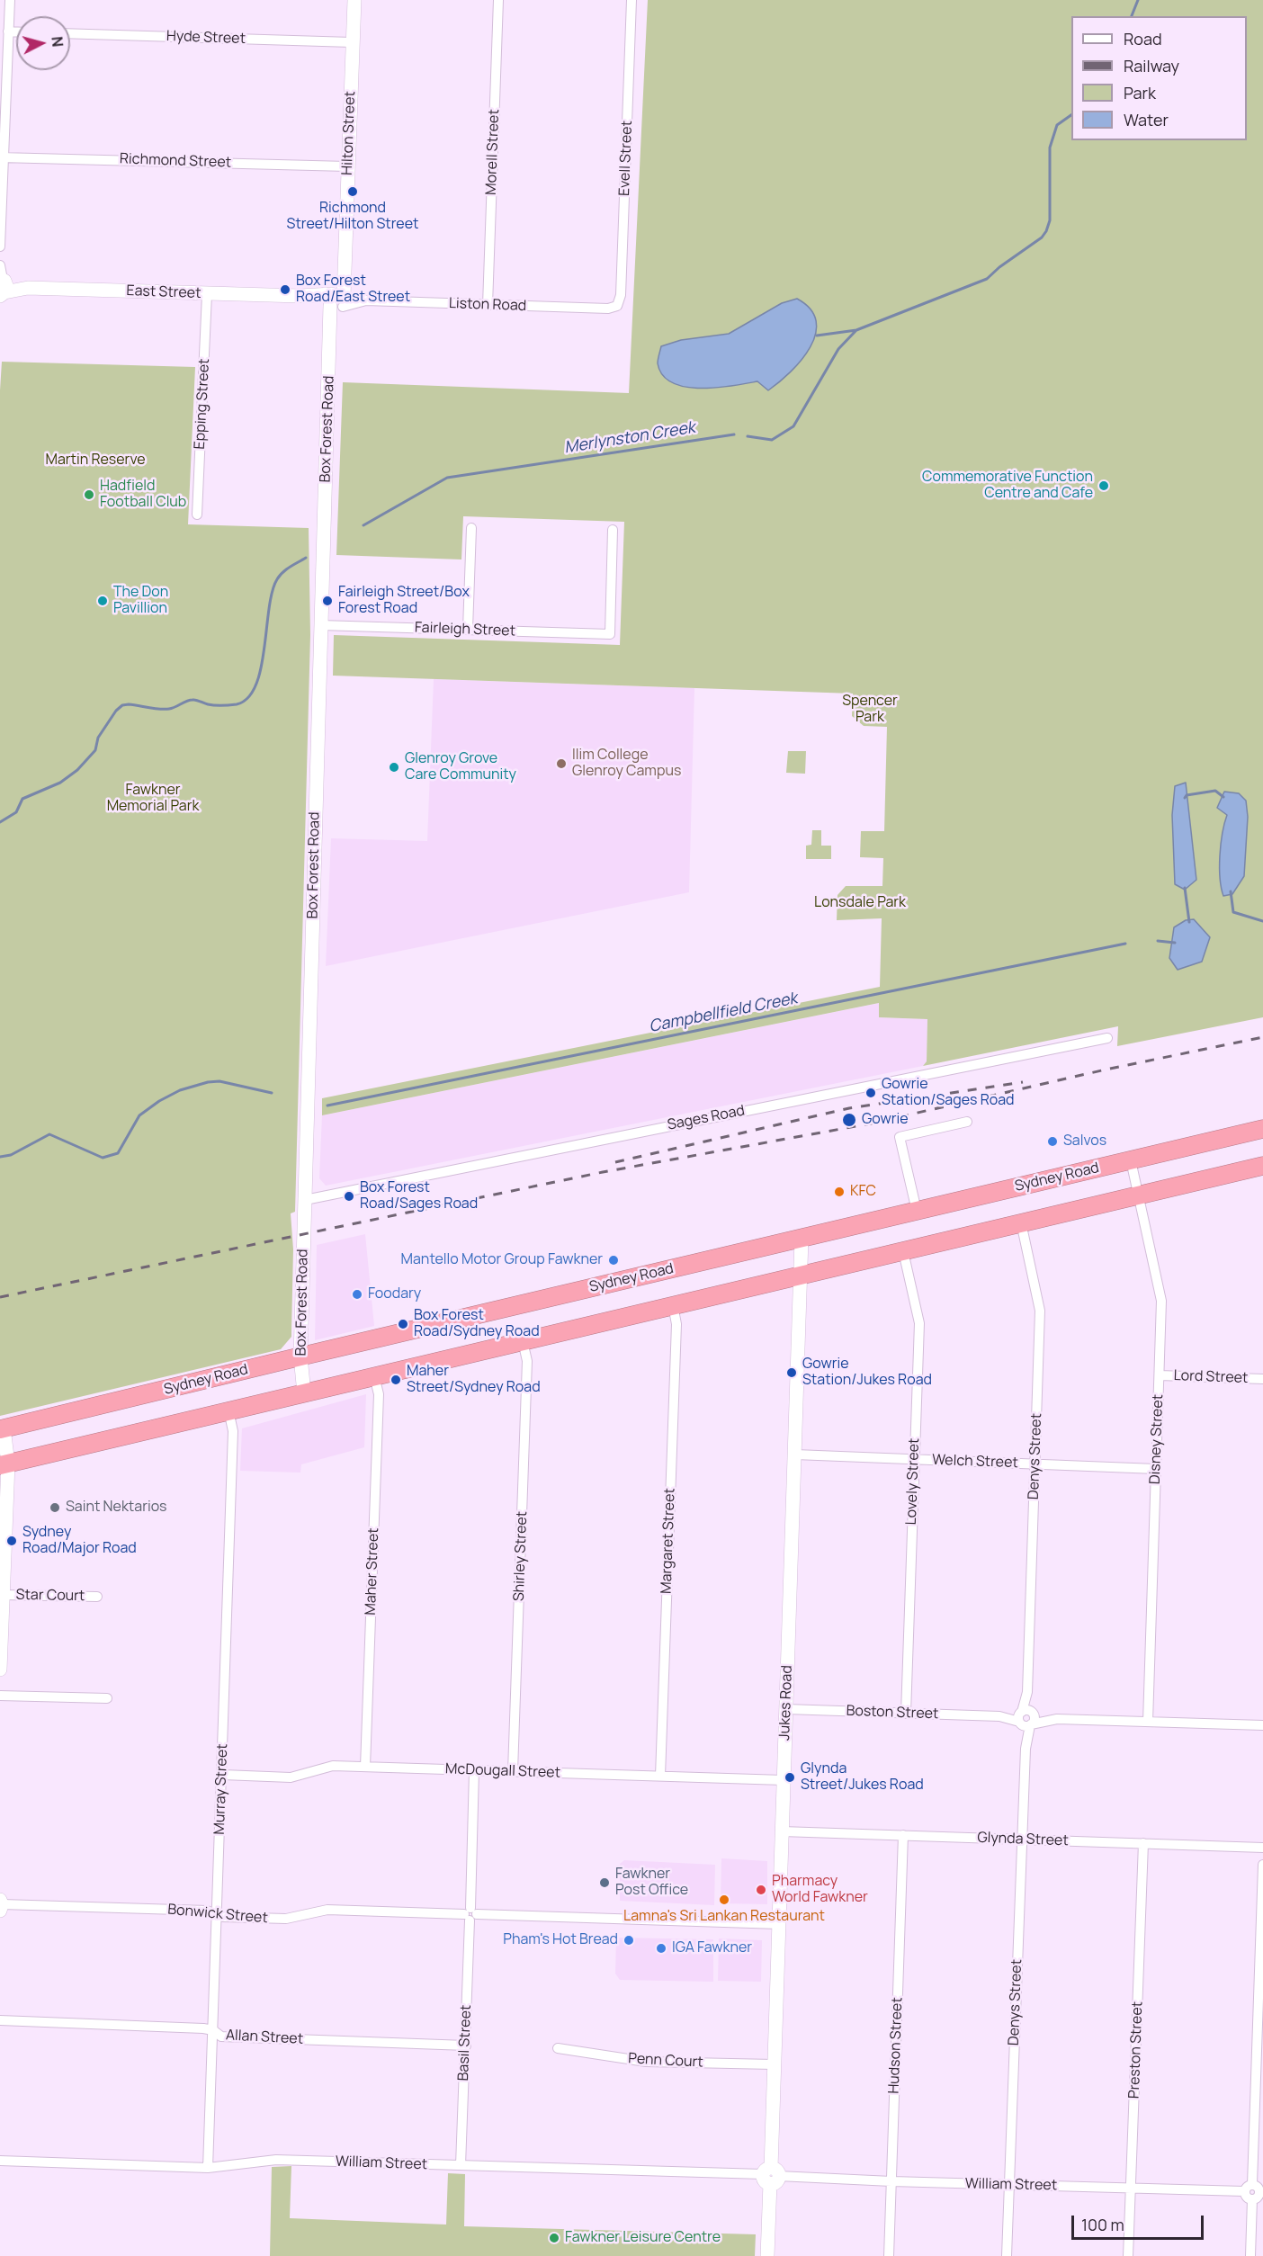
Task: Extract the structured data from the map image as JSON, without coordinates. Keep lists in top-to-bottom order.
{
  "streets": {
    "highway": ["Sydney Road"],
    "street": [
      "Hyde Street",
      "Hilton Street",
      "Morell Street",
      "Evell Street",
      "Richmond Street",
      "East Street",
      "Liston Road",
      "Epping Street",
      "Box Forest Road",
      "Fairleigh Street",
      "Sages Road",
      "Lord Street",
      "Disney Street",
      "Denys Street",
      "Welch Street",
      "Lovely Street",
      "Margaret Street",
      "Shirley Street",
      "Maher Street",
      "Star Court",
      "Jukes Road",
      "Boston Street",
      "McDougall Street",
      "Murray Street",
      "Glynda Street",
      "Bonwick Street",
      "Allan Street",
      "Basil Street",
      "Hudson Street",
      "Preston Street",
      "Penn Court",
      "William Street"
    ]
  },
  "crossings": [
    ["Hyde Street", "Hilton Street"],
    ["Hilton Street", "Richmond Street"],
    ["Hilton Street", "East Street"],
    ["Hilton Street", "Liston Road"],
    ["Hilton Street", "Box Forest Road"],
    ["Morell Street", "Liston Road"],
    ["Evell Street", "Liston Road"],
    ["East Street", "Liston Road"],
    ["East Street", "Epping Street"],
    ["Box Forest Road", "Fairleigh Street"],
    ["Box Forest Road", "Sages Road"],
    ["Box Forest Road", "Sydney Road"],
    ["Sydney Road", "Disney Street"],
    ["Sydney Road", "Jukes Road"],
    ["Lord Street", "Disney Street"],
    ["Disney Street", "Welch Street"],
    ["Disney Street", "Boston Street"],
    ["Denys Street", "Welch Street"],
    ["Denys Street", "Boston Street"],
    ["Denys Street", "Glynda Street"],
    ["Denys Street", "William Street"],
    ["Welch Street", "Lovely Street"],
    ["Welch Street", "Jukes Road"],
    ["Lovely Street", "Boston Street"],
    ["Margaret Street", "McDougall Street"],
    ["Shirley Street", "McDougall Street"],
    ["Maher Street", "McDougall Street"],
    ["Jukes Road", "Boston Street"],
    ["Jukes Road", "McDougall Street"],
    ["Jukes Road", "Glynda Street"],
    ["Jukes Road", "Bonwick Street"],
    ["Jukes Road", "Penn Court"],
    ["Jukes Road", "William Street"],
    ["McDougall Street", "Murray Street"],
    ["McDougall Street", "Basil Street"],
    ["Murray Street", "Bonwick Street"],
    ["Murray Street", "Allan Street"],
    ["Murray Street", "William Street"],
    ["Glynda Street", "Hudson Street"],
    ["Glynda Street", "Preston Street"],
    ["Bonwick Street", "Basil Street"],
    ["Allan Street", "Basil Street"],
    ["Basil Street", "William Street"],
    ["Hudson Street", "William Street"],
    ["Preston Street", "William Street"]
  ],
  "water": ["Merlynston Creek", "Campbellfield Creek"],
  "parks": [
    "Martin Reserve",
    "Spencer Park",
    "Fawkner Memorial Park",
    "Lonsdale Park"
  ],
  "places": [
    "Richmond Street/Hilton Street",
    "Box Forest Road/East Street",
    "Commemorative Function Centre and Cafe",
    "Hadfield Football Club",
    "The Don Pavillion",
    "Fairleigh Street/Box Forest Road",
    "Ilim College Glenroy Campus",
    "Glenroy Grove Care Community",
    "Gowrie Station/Sages Road",
    "Gowrie",
    "Salvos",
    "KFC",
    "Box Forest Road/Sages Road",
    "Mantello Motor Group Fawkner",
    "Foodary",
    "Box Forest Road/Sydney Road",
    "Gowrie Station/Jukes Road",
    "Maher Street/Sydney Road",
    "Saint Nektarios",
    "Sydney Road/Major Road",
    "Glynda Street/Jukes Road",
    "Fawkner Post Office",
    "Pharmacy World Fawkner",
    "Lamna's Sri Lankan Restaurant",
    "Pham's Hot Bread",
    "IGA Fawkner",
    "Fawkner Leisure Centre"
  ],
  "legend": [
    "Road",
    "Railway",
    "Park",
    "Water"
  ],
  "scale_bar": "100 m",
  "north": "right"
}
